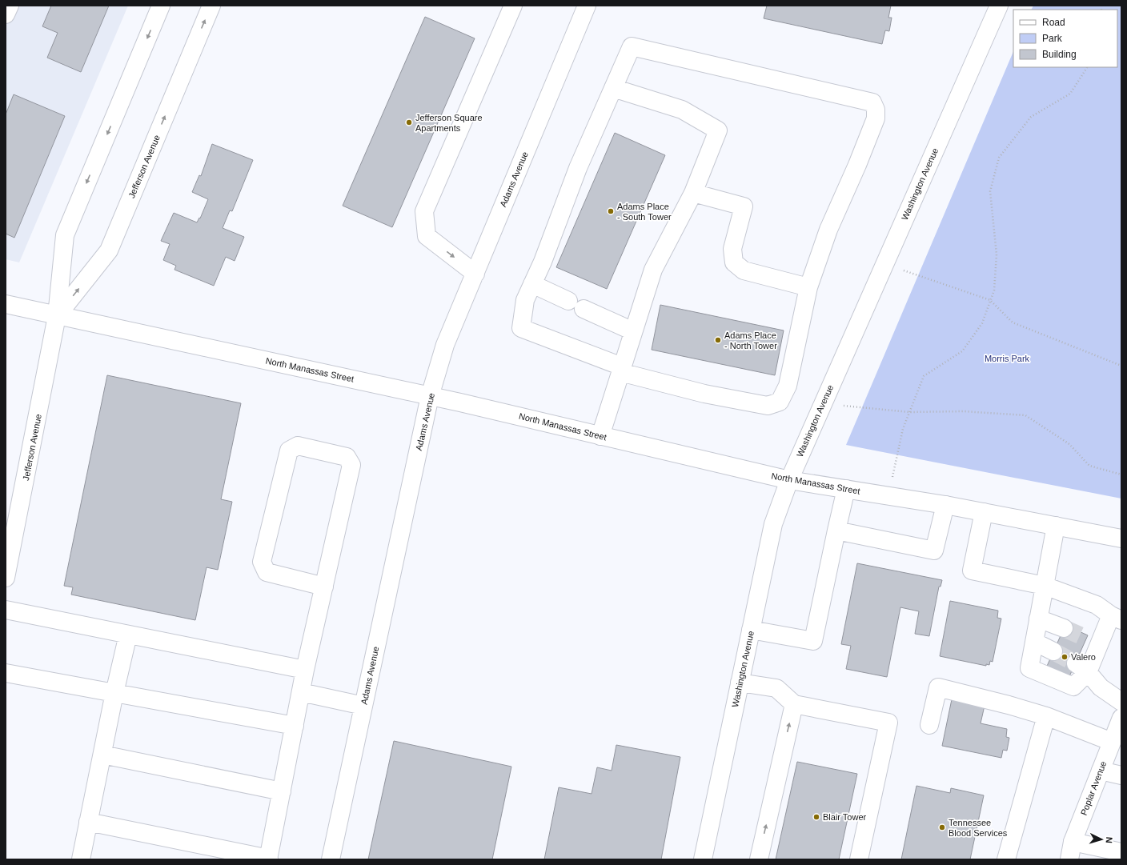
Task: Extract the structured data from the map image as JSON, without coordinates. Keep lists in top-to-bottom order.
{
  "streets": {
    "street": [
      "Jefferson Avenue",
      "Adams Avenue",
      "Washington Avenue",
      "North Manassas Street",
      "Poplar Avenue"
    ]
  },
  "crossings": [
    ["Jefferson Avenue", "North Manassas Street"],
    ["Adams Avenue", "North Manassas Street"],
    ["Washington Avenue", "North Manassas Street"]
  ],
  "parks": ["Morris Park"],
  "places": [
    "Jefferson Square Apartments",
    "Adams Place - South Tower",
    "Adams Place - North Tower",
    "Valero",
    "Blair Tower",
    "Tennessee Blood Services"
  ],
  "legend": ["Road", "Park", "Building"],
  "north": "right"
}
